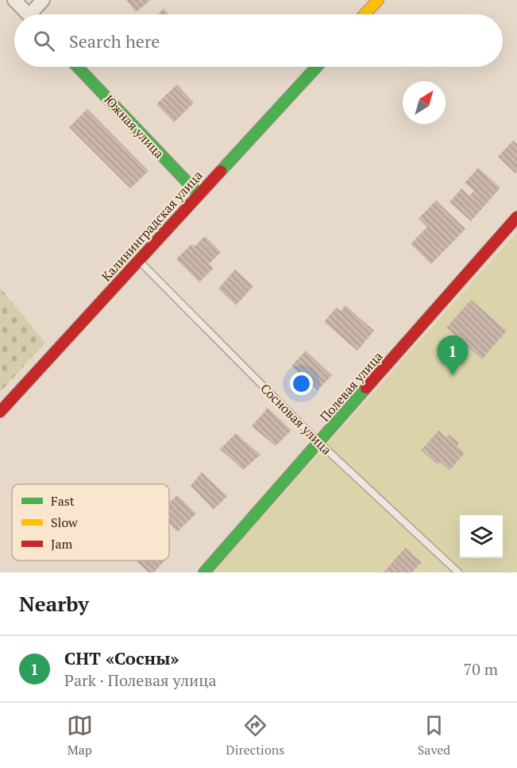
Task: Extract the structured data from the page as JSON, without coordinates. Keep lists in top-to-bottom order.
{
  "streets": {
    "street": ["Южная улица", "Калининградская улица", "Полевая улица"],
    "lane": ["Сосновая улица"]
  },
  "crossings": [
    ["Южная улица", "Калининградская улица"],
    ["Калининградская улица", "Сосновая улица"],
    ["Полевая улица", "Сосновая улица"]
  ],
  "legend": ["Fast", "Slow", "Jam"],
  "north": "top right",
  "page": {
    "search": "Search here",
    "pins": "1",
    "heading": "Nearby",
    "list": [
      {
        "mark": "1",
        "name": "СНТ «Сосны»",
        "note": "Park · Полевая улица",
        "value": "70 m"
      }
    ],
    "nav": ["Map", "Directions", "Saved"]
  }
}
